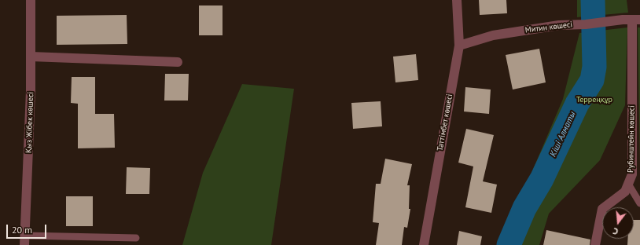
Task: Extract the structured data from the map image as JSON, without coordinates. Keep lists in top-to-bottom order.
{
  "streets": {
    "street": [
      "Митин көшесі",
      "Қыз Жібек көшесі",
      "Таттімбет көшесі",
      "Рубинштейн көшесі"
    ]
  },
  "crossings": [
    ["Митин көшесі", "Таттімбет көшесі"],
    ["Митин көшесі", "Рубинштейн көшесі"]
  ],
  "water": ["Кіші Алматы"],
  "parks": ["Терреңқұр"],
  "scale_bar": "20 m",
  "north": "bottom"
}
